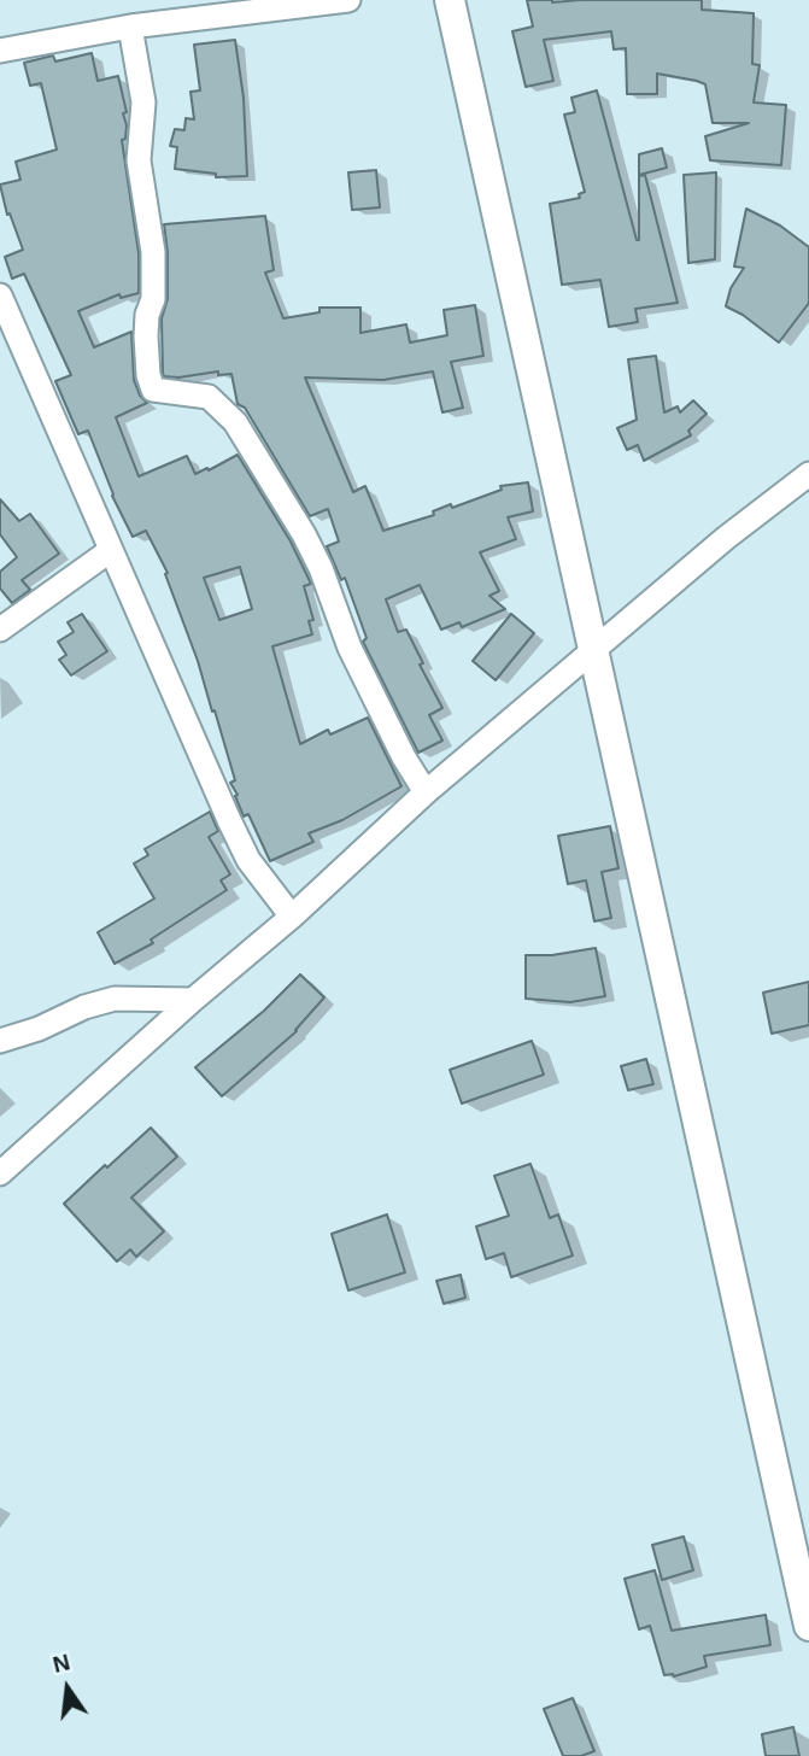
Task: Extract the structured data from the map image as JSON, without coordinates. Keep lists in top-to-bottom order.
{
  "north": "top"
}
